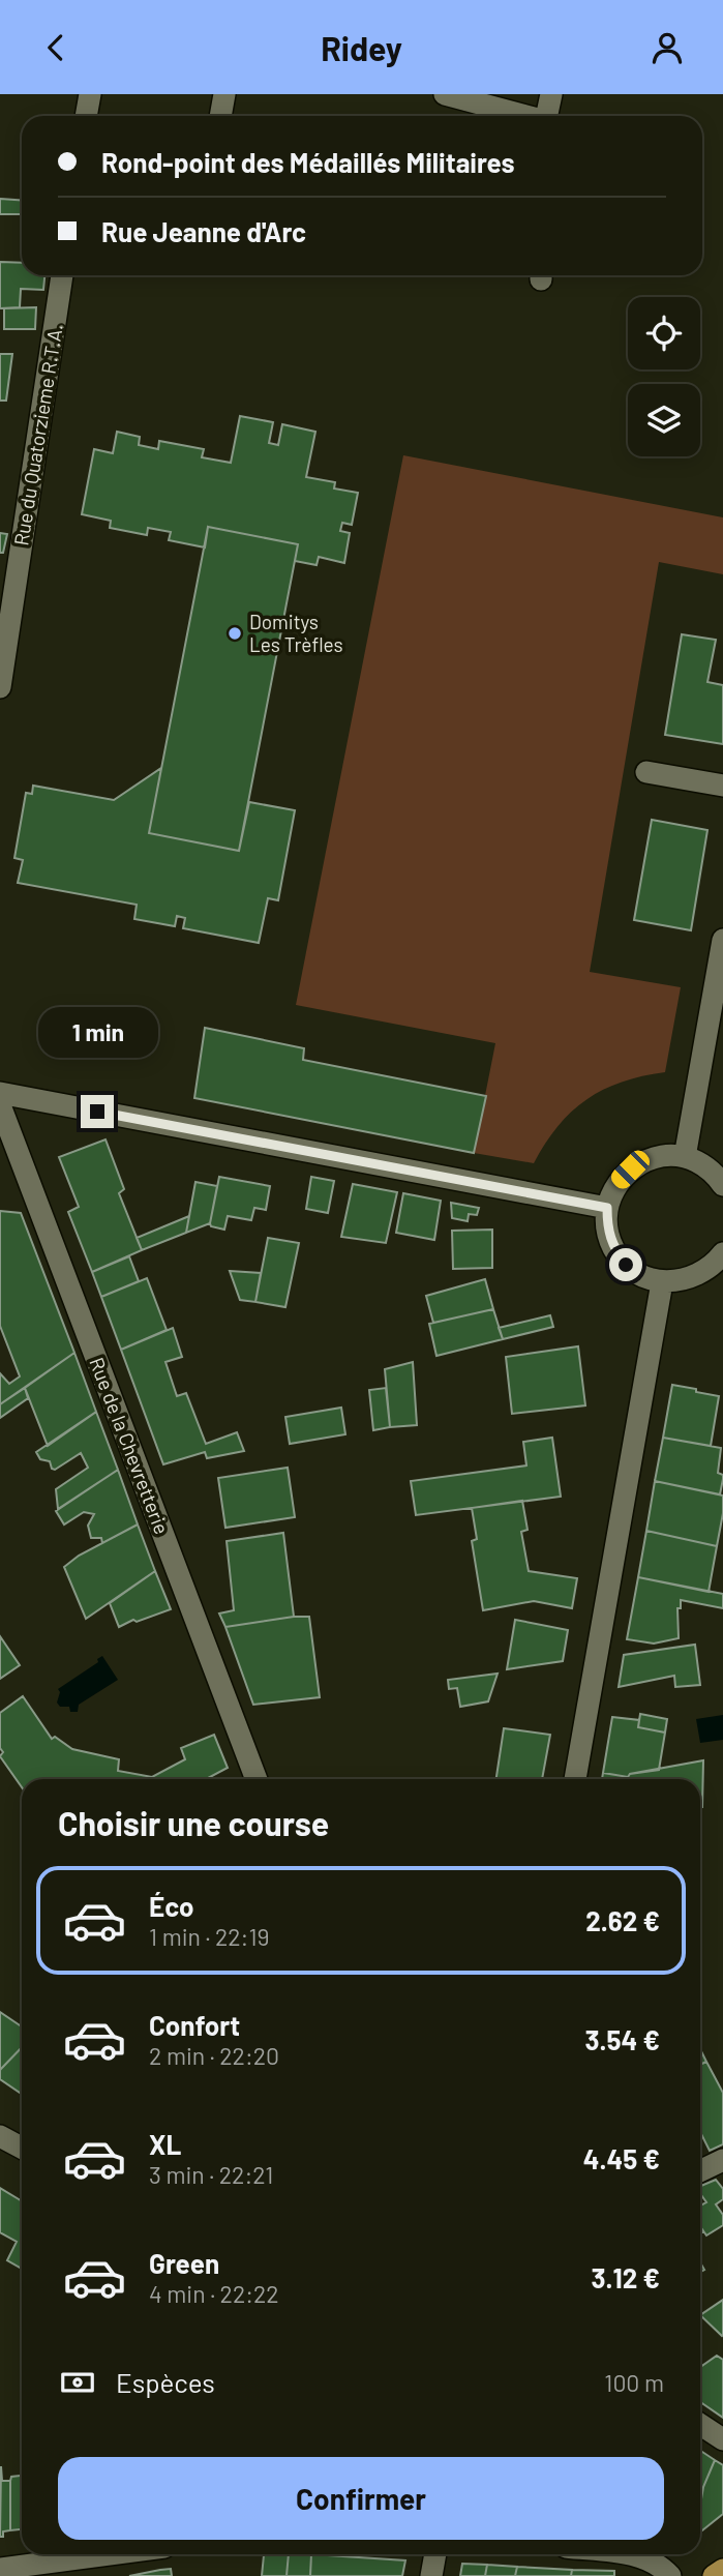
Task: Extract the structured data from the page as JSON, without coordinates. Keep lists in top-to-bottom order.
{
  "streets": {
    "street": ["Rue du Quatorzieme R.T.A.", "Rue de la Chevretterie"]
  },
  "places": ["Domitys Les Trèfles"],
  "page": {
    "header": "Ridey",
    "banner": ["Rond-point des Médaillés Militaires", "Rue Jeanne d'Arc"],
    "bubble": "1 min",
    "heading": "Choisir une course",
    "list": [
      {
        "name": "Éco",
        "note": "1 min · 22:19",
        "value": "2.62 €"
      },
      {
        "name": "Confort",
        "note": "2 min · 22:20",
        "value": "3.54 €"
      },
      {
        "name": "XL",
        "note": "3 min · 22:21",
        "value": "4.45 €"
      },
      {
        "name": "Green",
        "note": "4 min · 22:22",
        "value": "3.12 €"
      }
    ],
    "pay": ["Espèces", "100 m"],
    "buttons": "Confirmer"
  }
}
